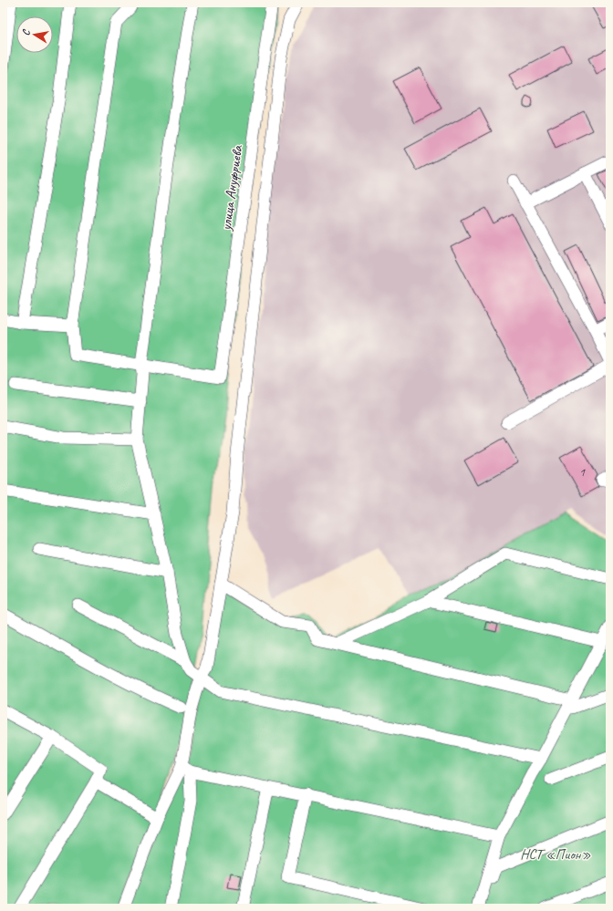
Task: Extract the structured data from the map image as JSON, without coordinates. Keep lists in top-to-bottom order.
{
  "streets": {
    "street": ["улица Ануфриева"]
  },
  "parks": ["НСТ «Пион»"],
  "house_numbers": ["1"],
  "north": "left"
}
